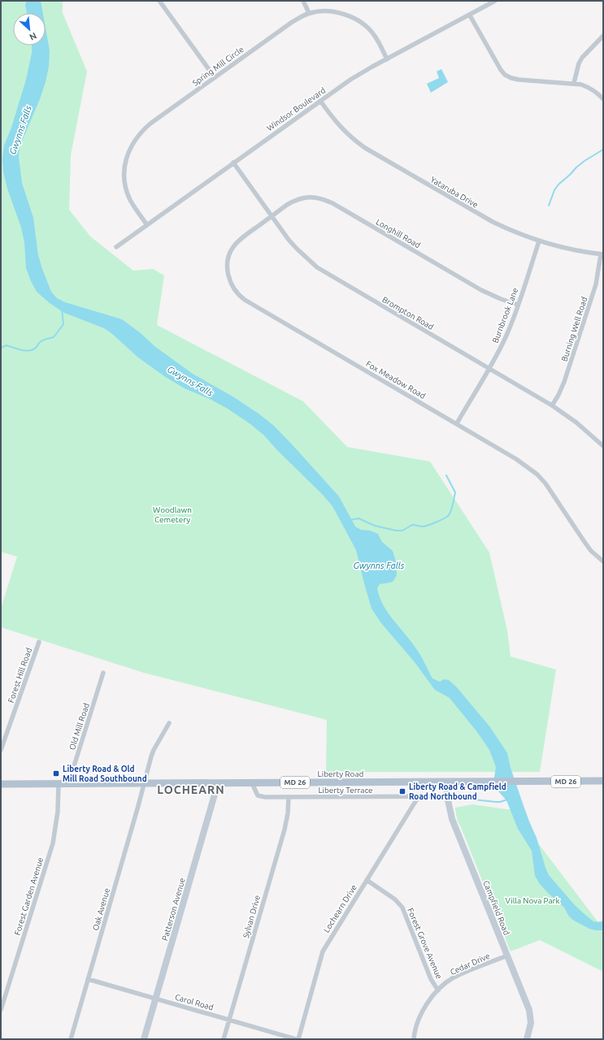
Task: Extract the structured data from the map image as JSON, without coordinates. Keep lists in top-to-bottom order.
{
  "streets": {
    "main road": ["Liberty Road", "MD 26"],
    "street": [
      "Spring Mill Circle",
      "Windsor Boulevard",
      "Yataruba Drive",
      "Longhill Road",
      "Brompton Road",
      "Burnbrook Lane",
      "Burning Well Road",
      "Fox Meadow Road",
      "Forest Hill Road",
      "Old Mill Road",
      "Liberty Terrace",
      "Forest Garden Avenue",
      "Campfield Road",
      "Lochearn Drive",
      "Oak Avenue",
      "Patterson Avenue",
      "Sylvan Drive",
      "Forest Grove Avenue",
      "Cedar Drive",
      "Carol Road"
    ]
  },
  "crossings": [
    ["Spring Mill Circle", "Windsor Boulevard"],
    ["Windsor Boulevard", "Yataruba Drive"],
    ["Windsor Boulevard", "Brompton Road"],
    ["Yataruba Drive", "Burnbrook Lane"],
    ["Yataruba Drive", "Burning Well Road"],
    ["Longhill Road", "Brompton Road"],
    ["Longhill Road", "Burnbrook Lane"],
    ["Longhill Road", "Fox Meadow Road"],
    ["Brompton Road", "Burnbrook Lane"],
    ["Brompton Road", "Burning Well Road"],
    ["Brompton Road", "Fox Meadow Road"],
    ["Burnbrook Lane", "Fox Meadow Road"],
    ["Old Mill Road", "Liberty Road"],
    ["Liberty Road", "Liberty Terrace"],
    ["Liberty Road", "Forest Garden Avenue"],
    ["Liberty Road", "Campfield Road"],
    ["Liberty Road", "Oak Avenue"],
    ["Liberty Road", "Patterson Avenue"],
    ["Liberty Terrace", "Campfield Road"],
    ["Liberty Terrace", "Lochearn Drive"],
    ["Liberty Terrace", "Sylvan Drive"],
    ["Campfield Road", "Cedar Drive"],
    ["Lochearn Drive", "Forest Grove Avenue"],
    ["Lochearn Drive", "Carol Road"],
    ["Oak Avenue", "Carol Road"],
    ["Patterson Avenue", "Carol Road"],
    ["Sylvan Drive", "Carol Road"],
    ["Forest Grove Avenue", "Cedar Drive"]
  ],
  "districts": ["LOCHEARN"],
  "water": ["Gwynns Falls"],
  "parks": ["Woodlawn Cemetery", "Villa Nova Park"],
  "places": {
    "transit": ["Liberty Road & Old Mill Road Southbound", "Liberty Road & Campfield Road Northbound"]
  },
  "north": "bottom right"
}
